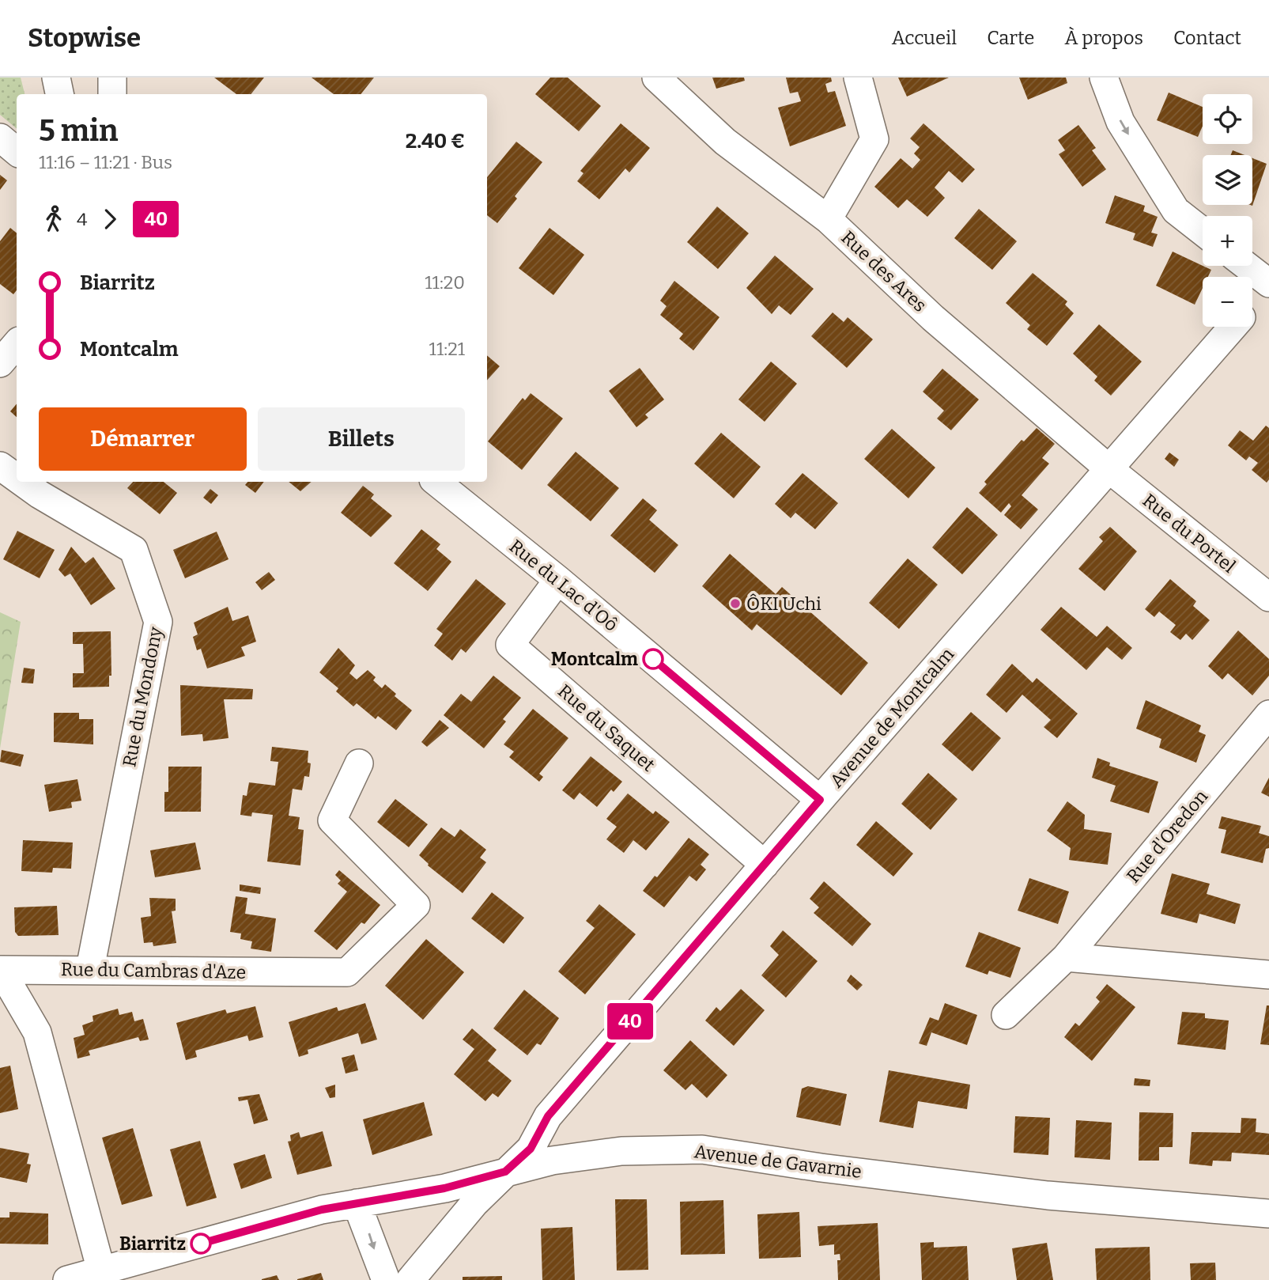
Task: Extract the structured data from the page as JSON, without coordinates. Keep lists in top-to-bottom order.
{
  "streets": {
    "street": [
      "Rue des Ares",
      "Rue du Portel",
      "Rue du Lac d'Oô",
      "Rue du Mondony",
      "Avenue de Montcalm",
      "Rue du Saquet",
      "Rue d'Oredon",
      "Rue du Cambras d'Aze",
      "Avenue de Gavarnie"
    ]
  },
  "crossings": [
    ["Rue des Ares", "Rue du Portel"],
    ["Rue des Ares", "Avenue de Montcalm"],
    ["Rue du Portel", "Avenue de Montcalm"],
    ["Rue du Lac d'Oô", "Avenue de Montcalm"],
    ["Rue du Lac d'Oô", "Rue du Saquet"],
    ["Rue du Mondony", "Rue du Cambras d'Aze"],
    ["Avenue de Montcalm", "Rue du Saquet"],
    ["Avenue de Montcalm", "Avenue de Gavarnie"],
    ["Rue du Cambras d'Aze", "Avenue de Gavarnie"]
  ],
  "places": ["ÔKI Uchi", "Montcalm", "Biarritz"],
  "lines": ["bus line 40"],
  "page": {
    "header": "Stopwise",
    "nav": [
      "Accueil",
      "Carte",
      "À propos",
      "Contact"
    ],
    "on_map": "40",
    "map_buttons": ["+", "−"],
    "heading": ["5 min", "11:16 – 11:21 · Bus", "2.40 €"],
    "legs": ["4", "40"],
    "list": [
      {
        "name": "Biarritz",
        "value": "11:20"
      },
      {
        "name": "Montcalm",
        "value": "11:21"
      }
    ],
    "buttons": ["Démarrer", "Billets"]
  }
}
